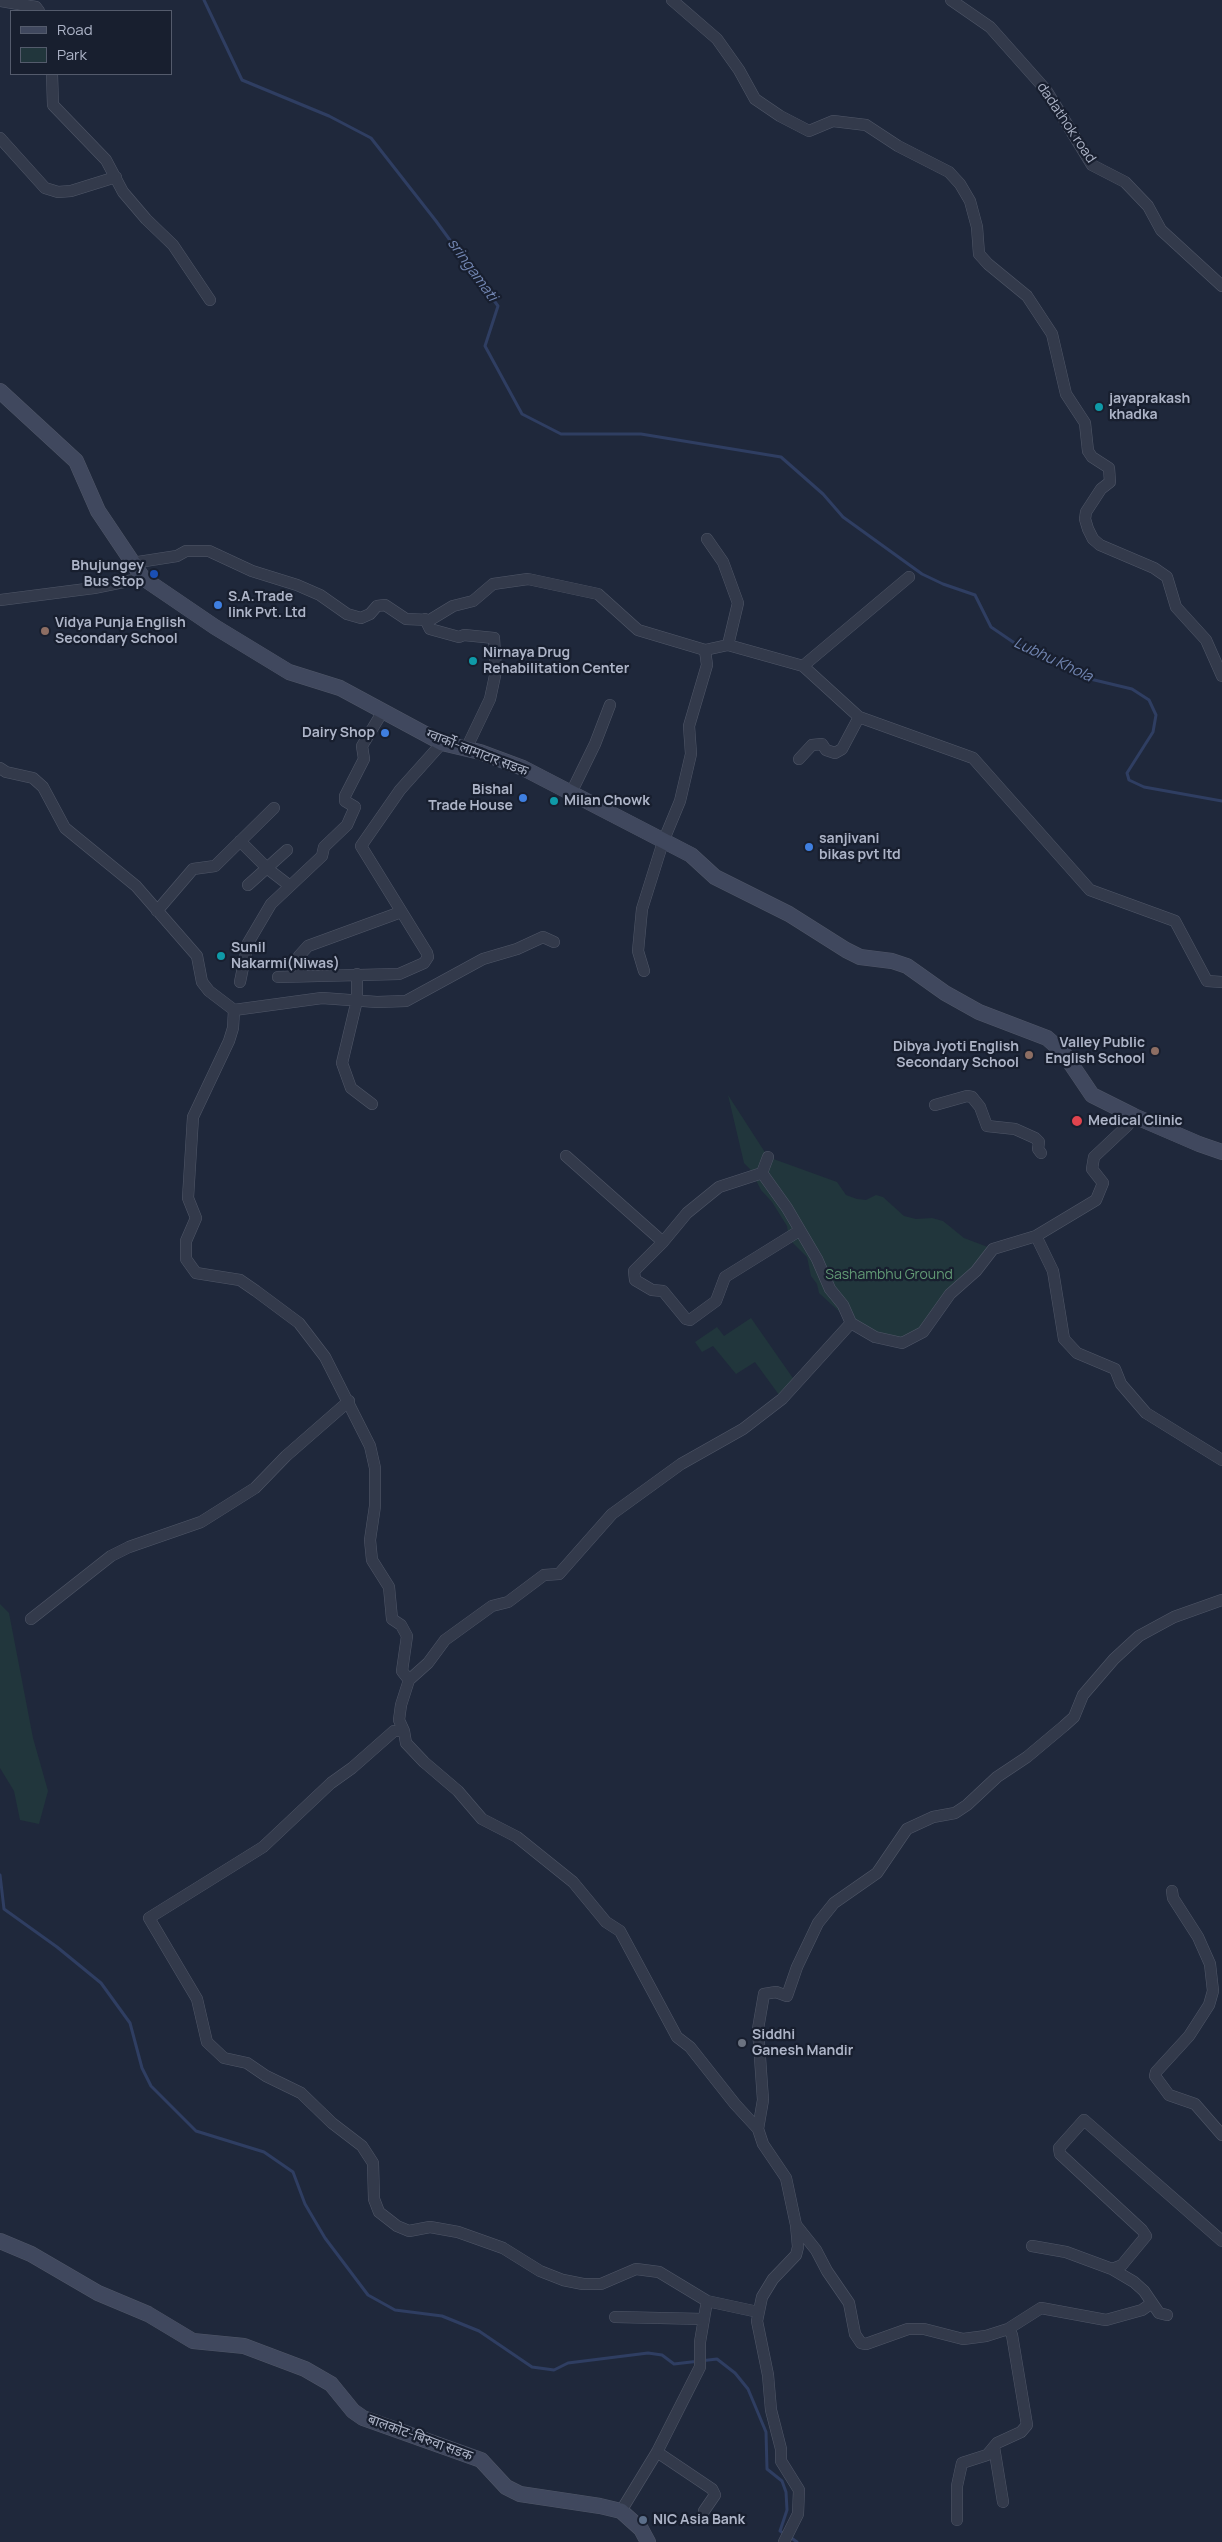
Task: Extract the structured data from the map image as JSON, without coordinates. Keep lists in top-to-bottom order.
{
  "streets": {
    "main road": ["ग्वार्को-लामाटार सडक", "बालकोट-बिरुवा सडक"],
    "street": ["dadathok road"]
  },
  "water": ["sringamati", "Lubhu Khola"],
  "parks": ["Sashambhu Ground"],
  "places": [
    "jayaprakash khadka",
    "Bhujungey Bus Stop",
    "S.A.Trade link Pvt. Ltd",
    "Vidya Punja English Secondary School",
    "Nirnaya Drug Rehabilitation Center",
    "Dairy Shop",
    "Bishal Trade House",
    "Milan Chowk",
    "sanjivani bikas pvt ltd",
    "Sunil Nakarmi(Niwas)",
    "Valley Public English School",
    "Dibya Jyoti English Secondary School",
    "Medical Clinic",
    "Siddhi Ganesh Mandir",
    "NIC Asia Bank"
  ],
  "legend": ["Road", "Park"]
}
